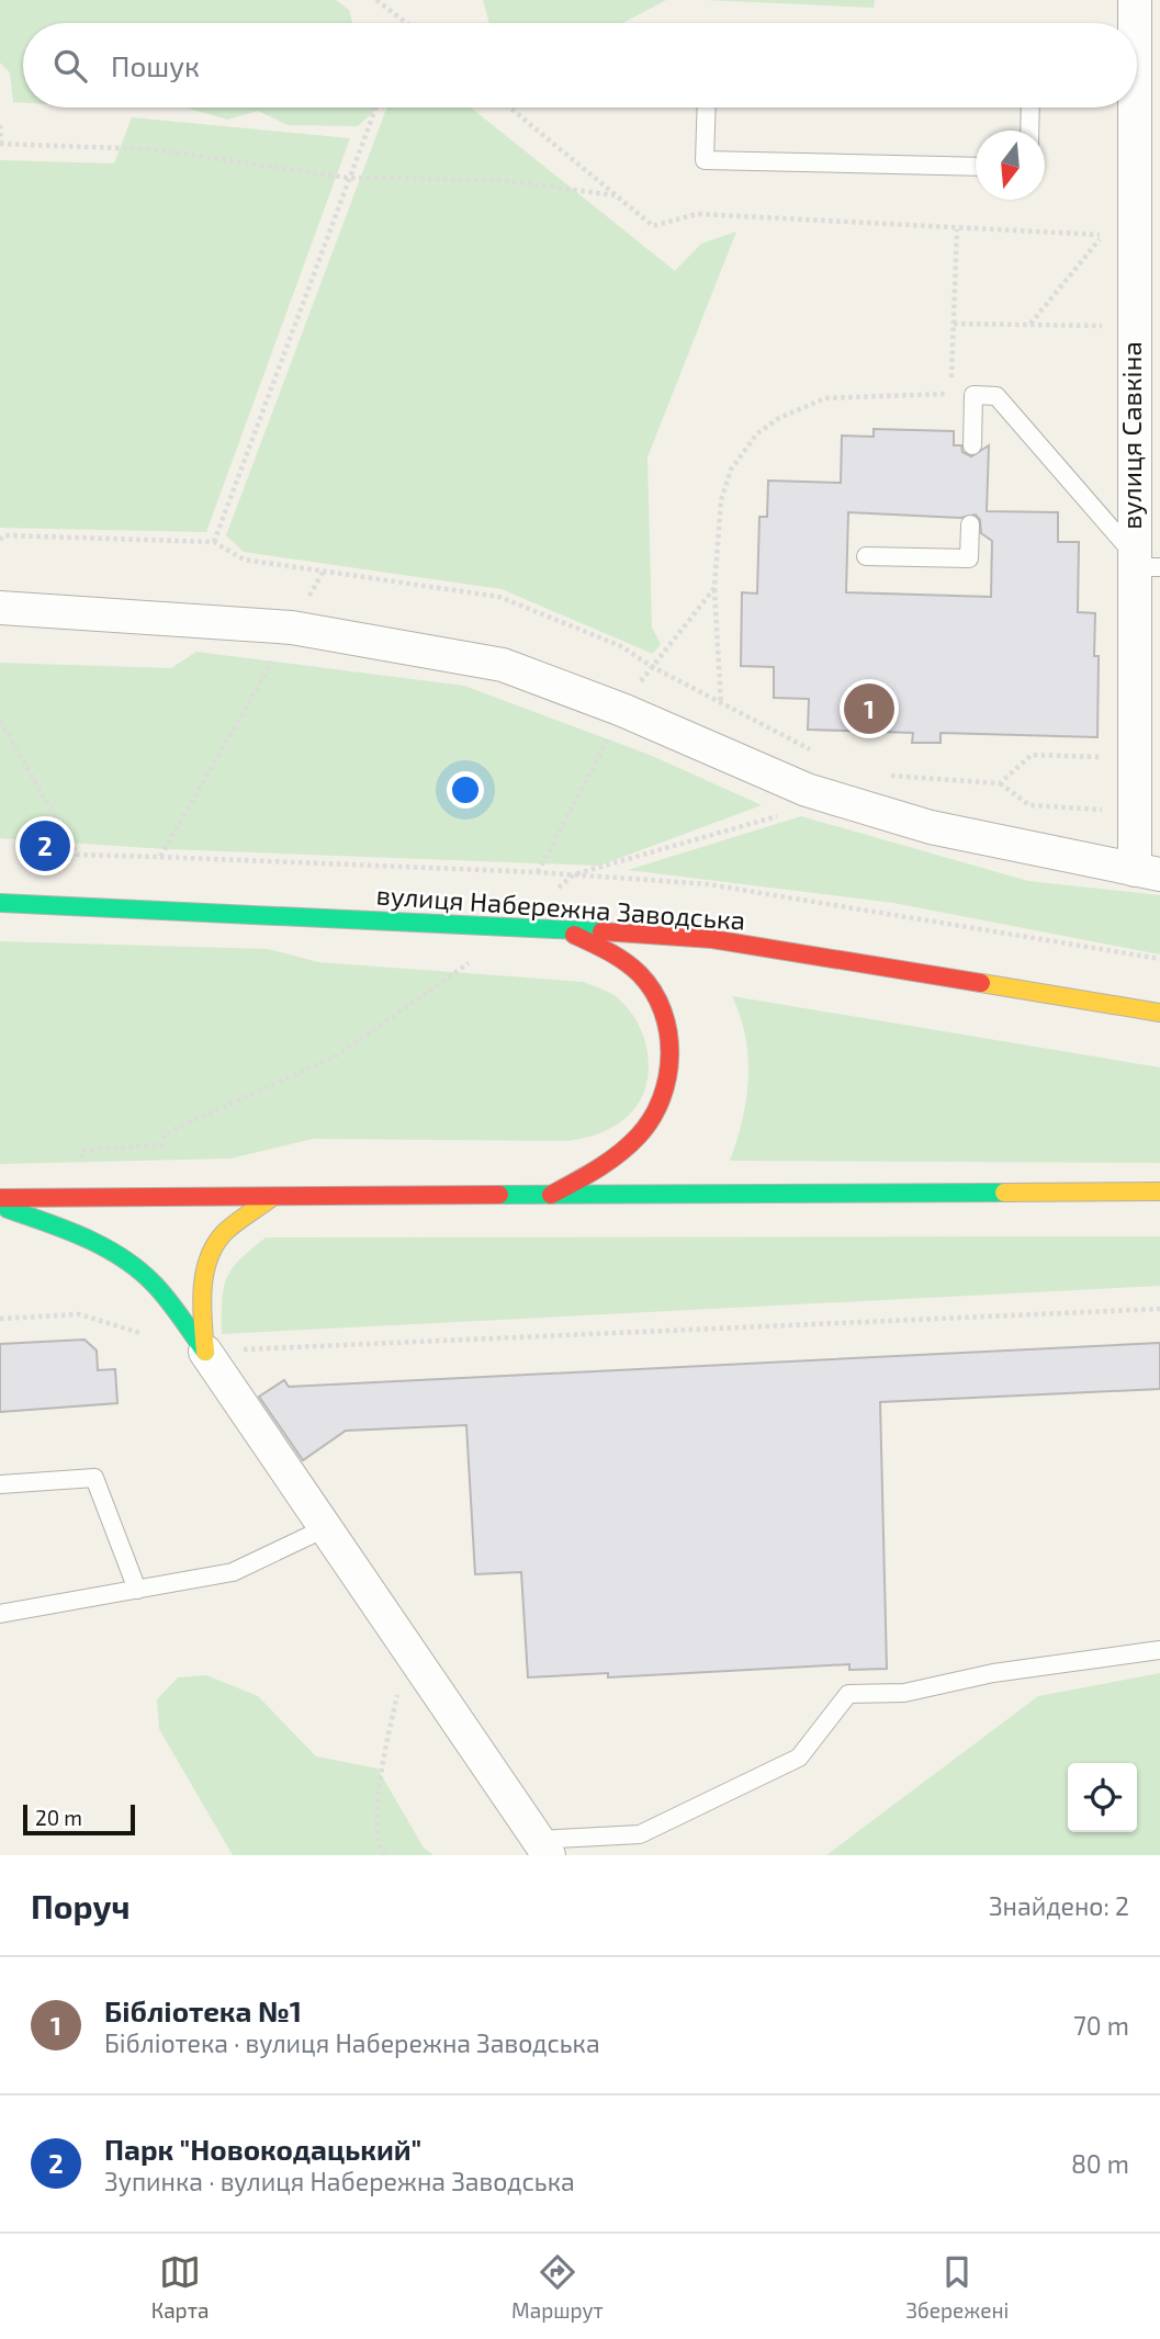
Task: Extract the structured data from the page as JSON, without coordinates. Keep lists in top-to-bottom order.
{
  "streets": {
    "main road": ["вулиця Набережна Заводська"],
    "street": ["вулиця Савкіна"]
  },
  "scale_bar": "20 m",
  "north": "bottom",
  "page": {
    "search": "Пошук",
    "pins": ["1", "2"],
    "scale": "20 m",
    "heading": ["Поруч", "Знайдено: 2"],
    "list": [
      {
        "mark": "1",
        "name": "Бібліотека №1",
        "note": "Бібліотека · вулиця Набережна Заводська",
        "value": "70 m"
      },
      {
        "mark": "2",
        "name": "Парк \"Новокодацький\"",
        "note": "Зупинка · вулиця Набережна Заводська",
        "value": "80 m"
      }
    ],
    "nav": ["Карта", "Маршрут", "Збережені"]
  }
}
